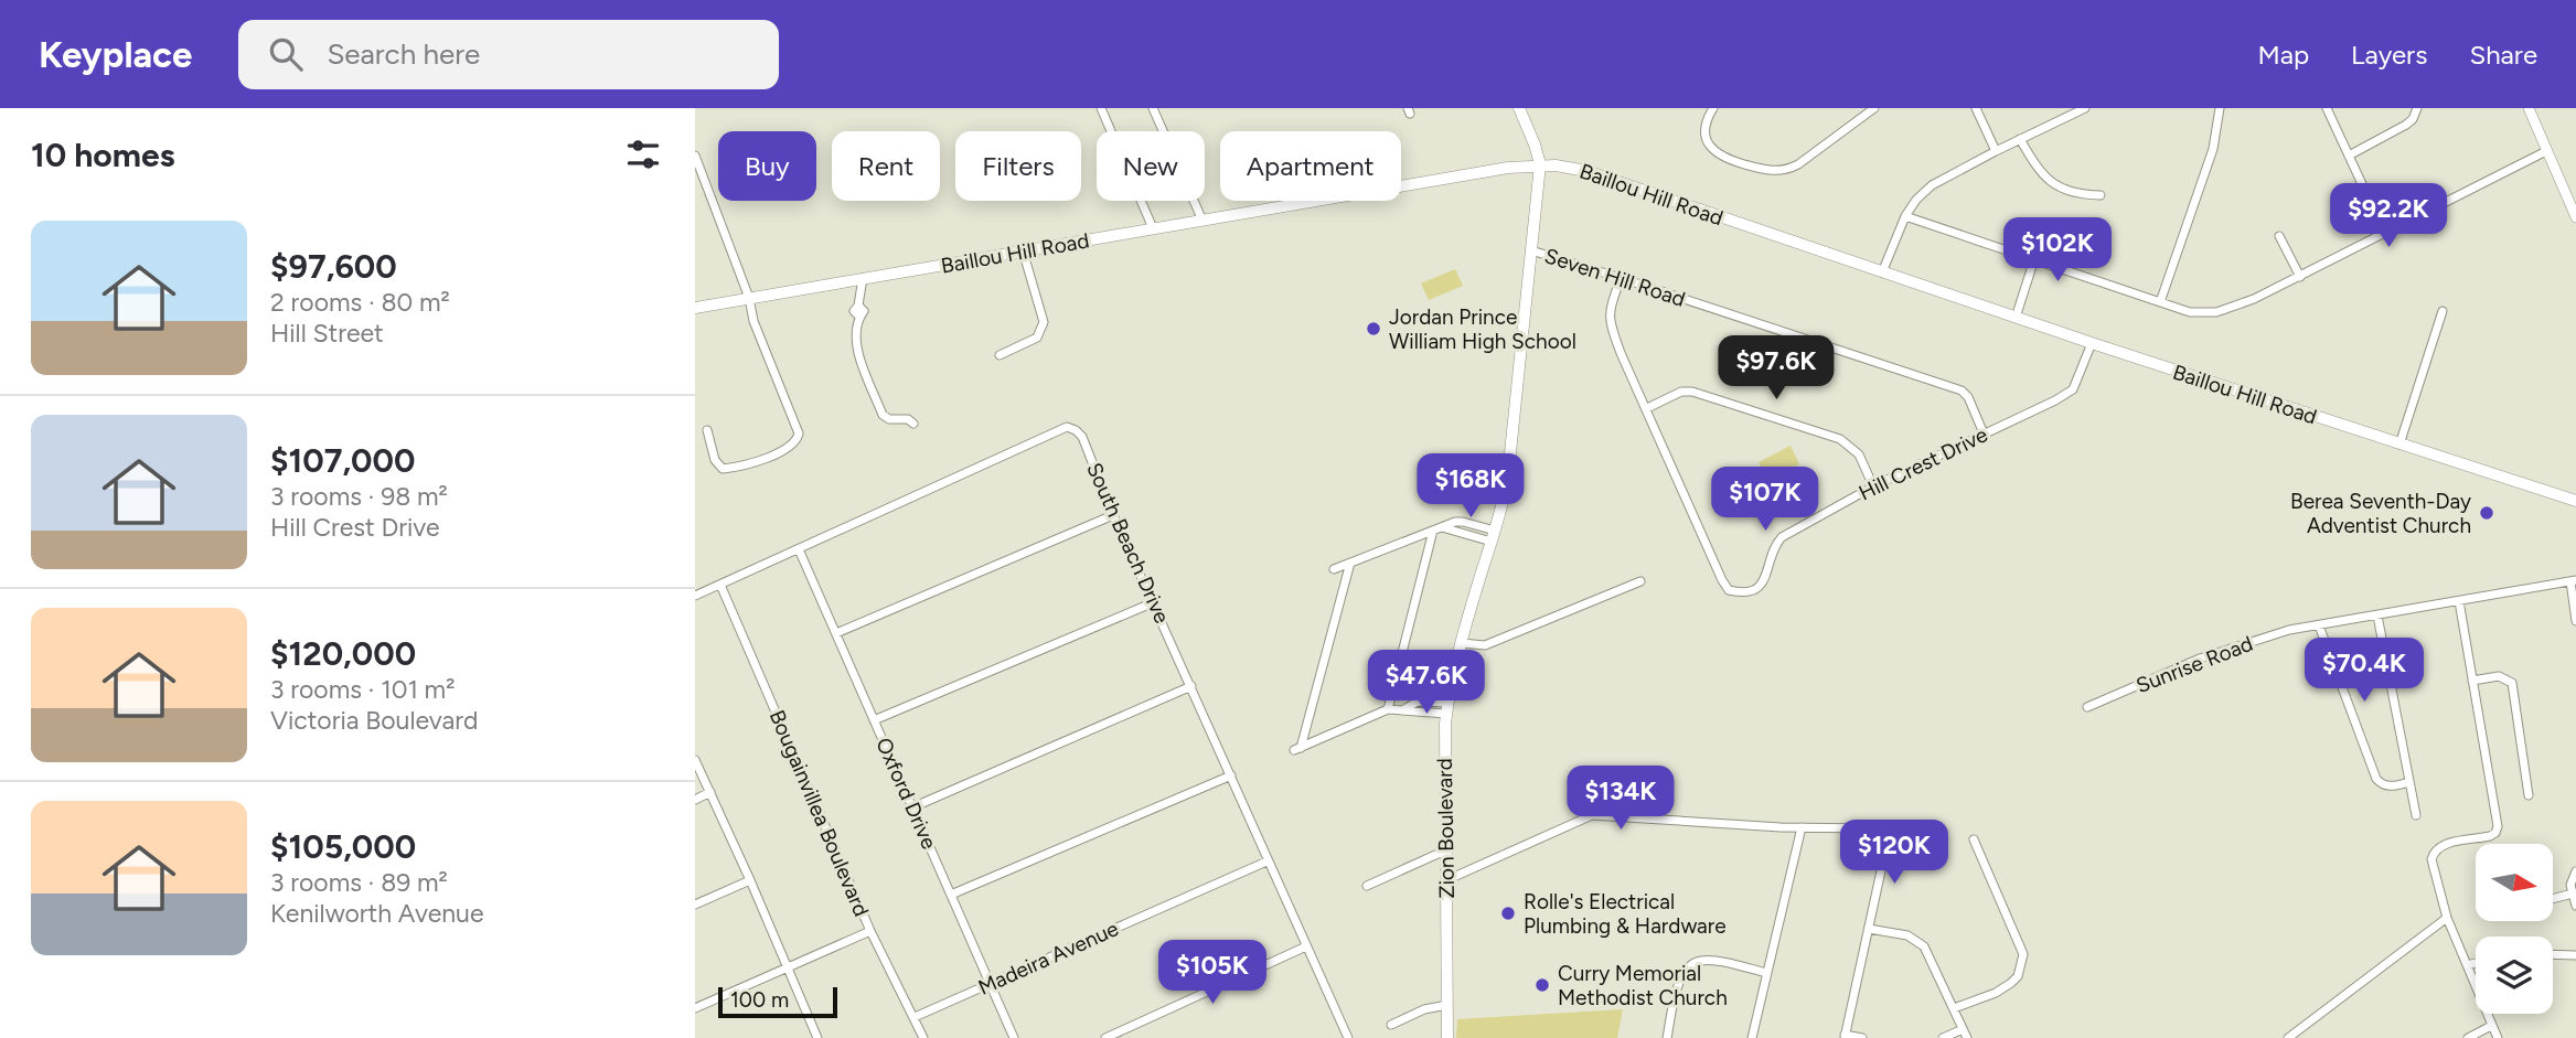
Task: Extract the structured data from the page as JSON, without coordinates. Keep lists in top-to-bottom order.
{
  "streets": {
    "main road": ["Baillou Hill Road", "Zion Boulevard"],
    "street": [
      "Seven Hill Road",
      "Hill Crest Drive",
      "South Beach Drive",
      "Sunrise Road",
      "Oxford Drive",
      "Bougainvillea Boulevard",
      "Madeira Avenue"
    ]
  },
  "crossings": [
    ["Baillou Hill Road", "Hill Crest Drive"],
    ["Baillou Hill Road", "Zion Boulevard"],
    ["Seven Hill Road", "Hill Crest Drive"],
    ["Seven Hill Road", "Zion Boulevard"],
    ["South Beach Drive", "Oxford Drive"],
    ["South Beach Drive", "Bougainvillea Boulevard"],
    ["South Beach Drive", "Madeira Avenue"],
    ["Oxford Drive", "Madeira Avenue"],
    ["Bougainvillea Boulevard", "Madeira Avenue"]
  ],
  "places": [
    "Jordan Prince William High School",
    "Berea Seventh-Day Adventist Church",
    "Rolle's Electrical Plumbing & Hardware",
    "Curry Memorial Methodist Church"
  ],
  "scale_bar": "100 m",
  "north": "right",
  "page": {
    "header": "Keyplace",
    "search": "Search here",
    "nav": ["Map", "Layers", "Share"],
    "heading": "10 homes",
    "chip": [
      "Buy",
      "Rent",
      "Filters",
      "New",
      "Apartment"
    ],
    "price": [
      "$92.2K",
      "$102K",
      "$97.6K",
      "$168K",
      "$107K",
      "$70.4K",
      "$47.6K",
      "$134K",
      "$120K",
      "$105K"
    ],
    "list": [
      {
        "name": "$97,600",
        "note": "2 rooms · 80 m² · Hill Street"
      },
      {
        "name": "$107,000",
        "note": "3 rooms · 98 m² · Hill Crest Drive"
      },
      {
        "name": "$120,000",
        "note": "3 rooms · 101 m² · Victoria Boulevard"
      },
      {
        "name": "$105,000",
        "note": "3 rooms · 89 m² · Kenilworth Avenue"
      }
    ],
    "scale": "100 m"
  }
}
